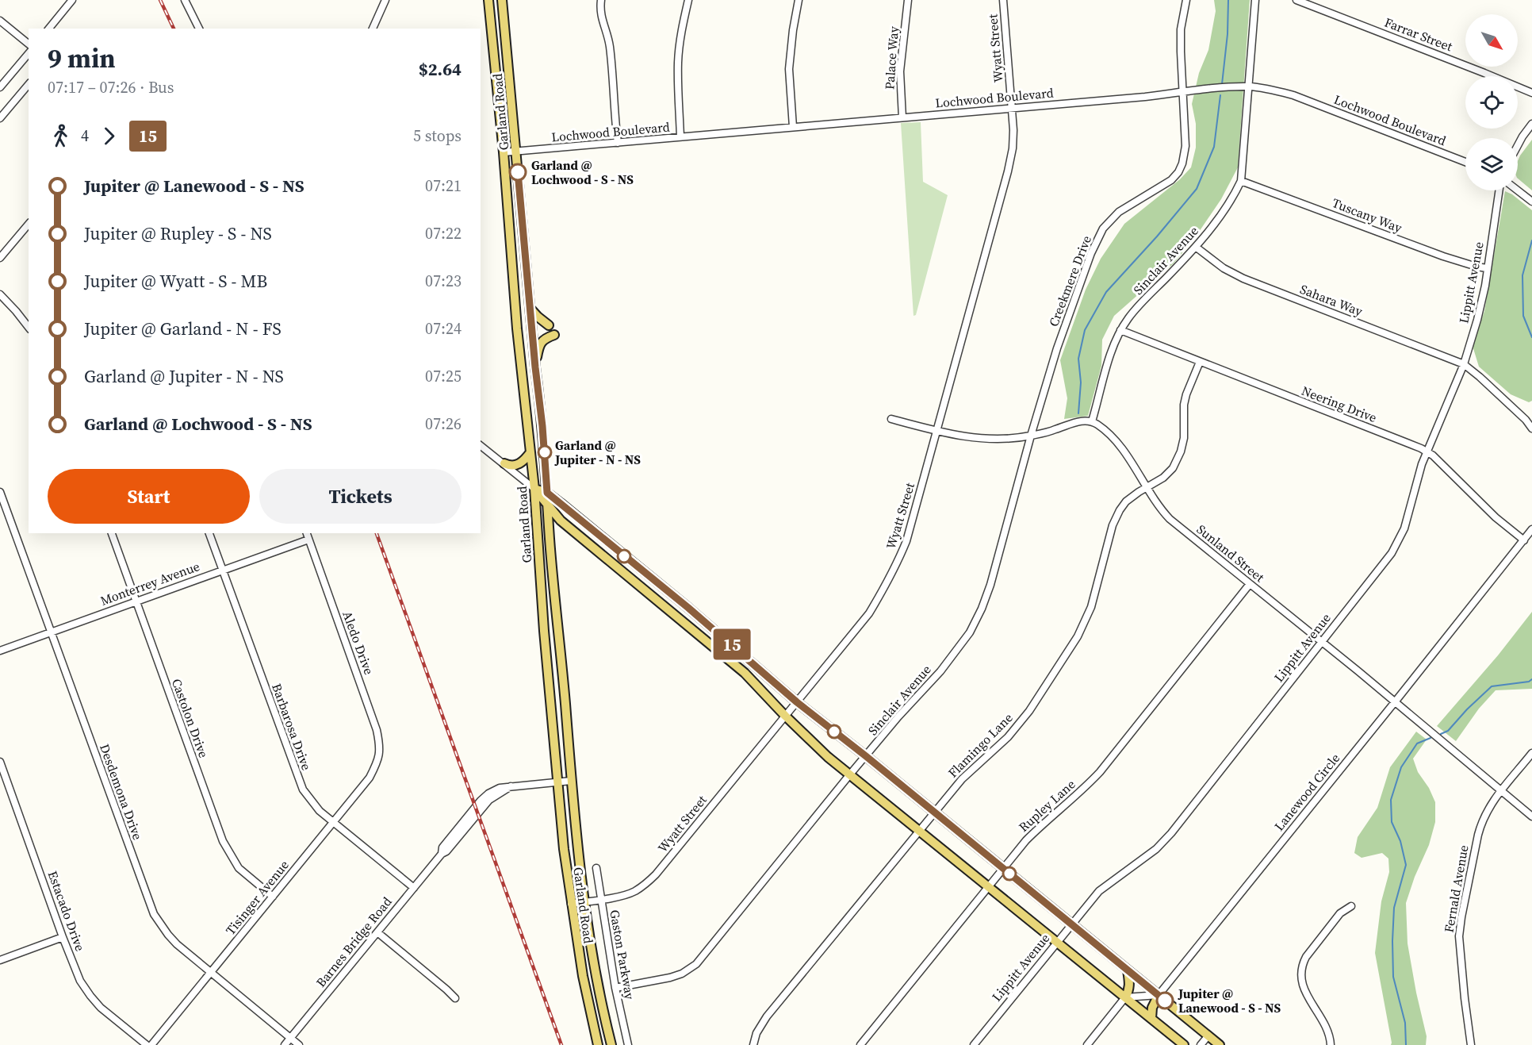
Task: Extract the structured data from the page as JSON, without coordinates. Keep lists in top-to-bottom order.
{
  "streets": {
    "main road": ["Garland Road"],
    "street": [
      "Farrar Street",
      "Wyatt Street",
      "Palace Way",
      "Lochwood Boulevard",
      "Tuscany Way",
      "Sinclair Avenue",
      "Creekmere Drive",
      "Lippitt Avenue",
      "Sahara Way",
      "Neering Drive",
      "Sunland Street",
      "Monterrey Avenue",
      "Aledo Drive",
      "Castolon Drive",
      "Barbarosa Drive",
      "Flamingo Lane",
      "Desdemona Drive",
      "Lanewood Circle",
      "Rupley Lane",
      "Fernald Avenue",
      "Tisinger Avenue",
      "Estacado Drive",
      "Barnes Bridge Road",
      "Gaston Parkway"
    ]
  },
  "crossings": [
    ["Wyatt Street", "Lochwood Boulevard"],
    ["Wyatt Street", "Garland Road"],
    ["Wyatt Street", "Gaston Parkway"],
    ["Palace Way", "Lochwood Boulevard"],
    ["Lochwood Boulevard", "Garland Road"],
    ["Lochwood Boulevard", "Sinclair Avenue"],
    ["Lochwood Boulevard", "Creekmere Drive"],
    ["Garland Road", "Barnes Bridge Road"],
    ["Tuscany Way", "Sinclair Avenue"],
    ["Tuscany Way", "Lippitt Avenue"],
    ["Sinclair Avenue", "Creekmere Drive"],
    ["Sinclair Avenue", "Sahara Way"],
    ["Sinclair Avenue", "Neering Drive"],
    ["Sinclair Avenue", "Sunland Street"],
    ["Sinclair Avenue", "Gaston Parkway"],
    ["Lippitt Avenue", "Sahara Way"],
    ["Lippitt Avenue", "Neering Drive"],
    ["Lippitt Avenue", "Sunland Street"],
    ["Neering Drive", "Flamingo Lane"],
    ["Neering Drive", "Lanewood Circle"],
    ["Sunland Street", "Flamingo Lane"],
    ["Sunland Street", "Lanewood Circle"],
    ["Sunland Street", "Rupley Lane"],
    ["Sunland Street", "Fernald Avenue"],
    ["Monterrey Avenue", "Aledo Drive"],
    ["Monterrey Avenue", "Castolon Drive"],
    ["Monterrey Avenue", "Barbarosa Drive"],
    ["Monterrey Avenue", "Desdemona Drive"],
    ["Aledo Drive", "Tisinger Avenue"],
    ["Castolon Drive", "Tisinger Avenue"],
    ["Barbarosa Drive", "Tisinger Avenue"],
    ["Barbarosa Drive", "Barnes Bridge Road"],
    ["Desdemona Drive", "Tisinger Avenue"],
    ["Desdemona Drive", "Barnes Bridge Road"]
  ],
  "places": ["Garland @ Lochwood - S - NS", "Garland @ Jupiter - N - NS", "Jupiter @ Lanewood - S - NS"],
  "lines": ["bus line 15"],
  "north": "bottom right",
  "page": {
    "on_map": "15",
    "heading": ["9 min", "07:17 – 07:26 · Bus", "$2.64"],
    "legs": ["4", "15", "5 stops"],
    "list": [
      {
        "name": "Jupiter @ Lanewood - S - NS",
        "value": "07:21"
      },
      {
        "name": "Jupiter @ Rupley - S - NS",
        "value": "07:22"
      },
      {
        "name": "Jupiter @ Wyatt - S - MB",
        "value": "07:23"
      },
      {
        "name": "Jupiter @ Garland - N - FS",
        "value": "07:24"
      },
      {
        "name": "Garland @ Jupiter - N - NS",
        "value": "07:25"
      },
      {
        "name": "Garland @ Lochwood - S - NS",
        "value": "07:26"
      }
    ],
    "buttons": ["Start", "Tickets"]
  }
}
